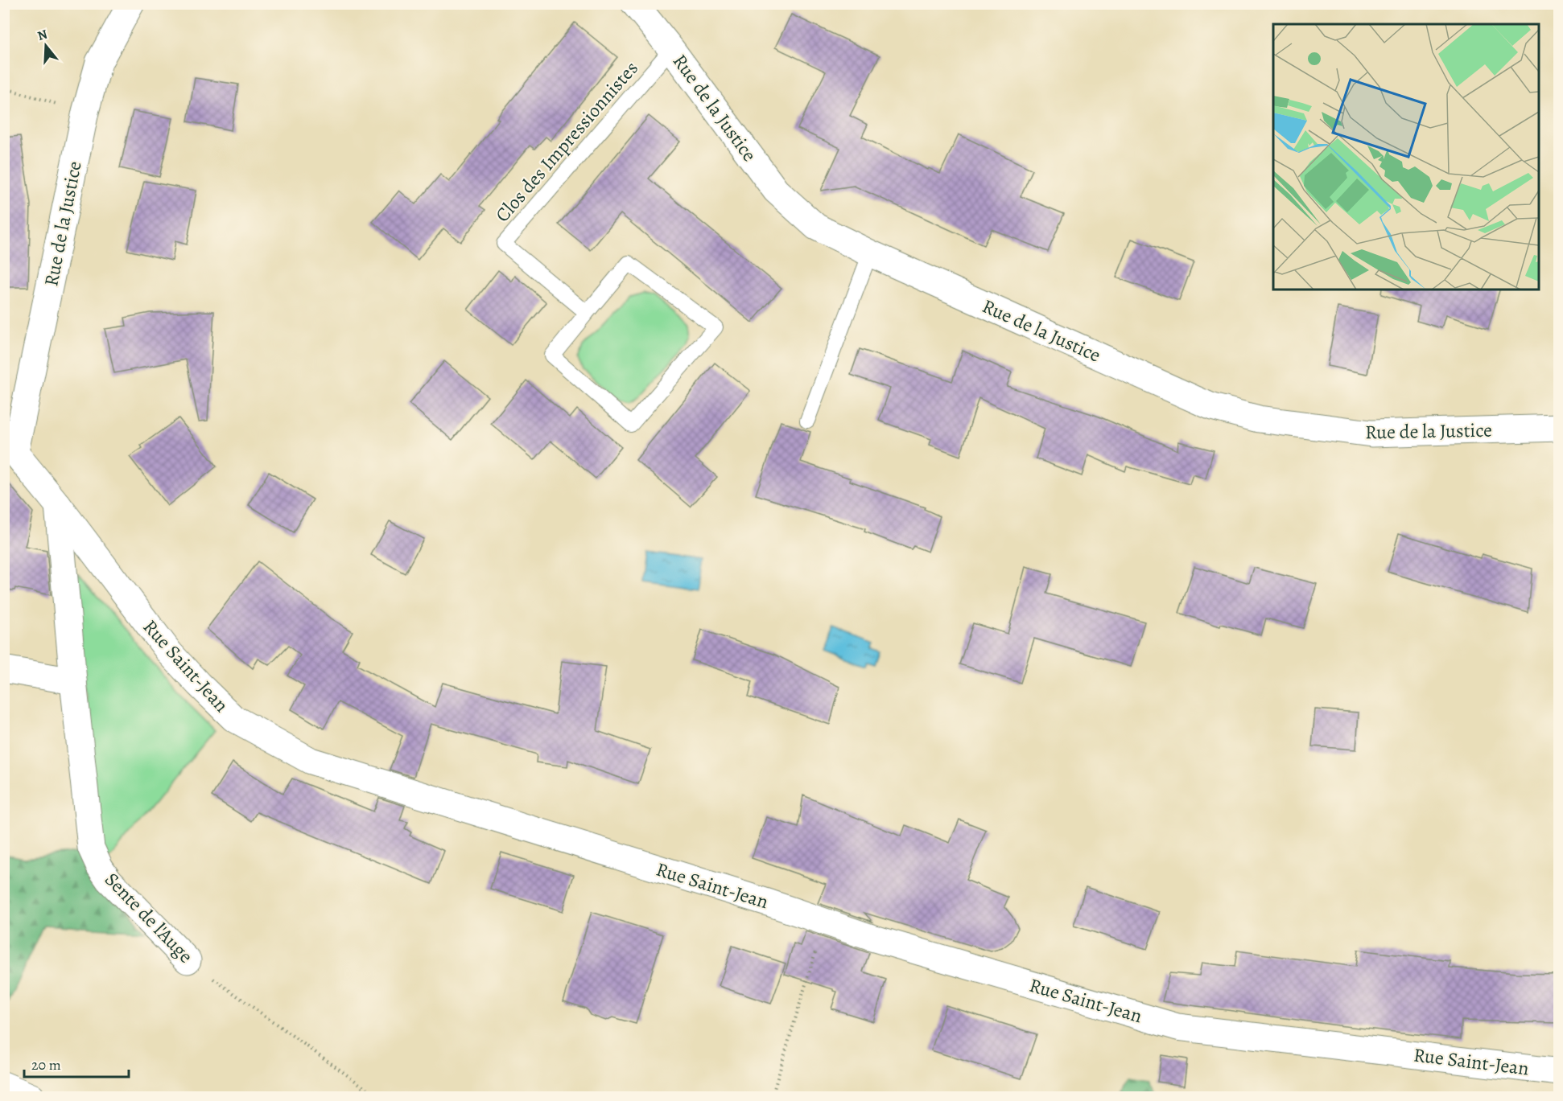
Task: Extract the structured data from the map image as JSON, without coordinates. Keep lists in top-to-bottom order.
{
  "streets": {
    "street": ["Rue de la Justice", "Rue Saint-Jean", "Sente de l'Auge"],
    "lane": ["Clos des Impressionnistes"]
  },
  "crossings": [
    ["Rue de la Justice", "Clos des Impressionnistes"],
    ["Rue de la Justice", "Rue Saint-Jean"],
    ["Rue Saint-Jean", "Sente de l'Auge"]
  ],
  "scale_bar": "20 m",
  "north": "top"
}
